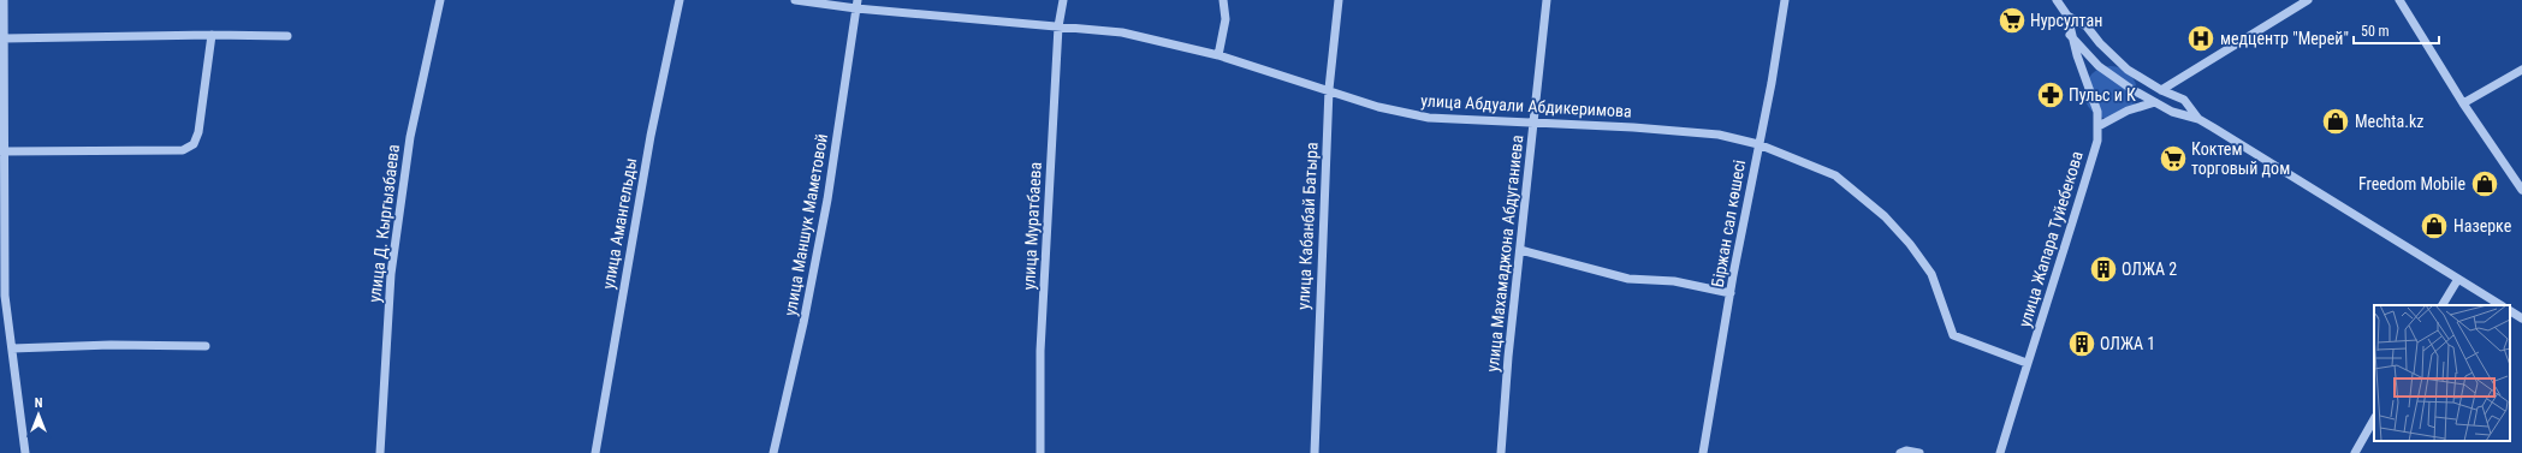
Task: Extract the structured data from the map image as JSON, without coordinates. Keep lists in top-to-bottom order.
{
  "streets": {
    "street": [
      "улица Абдуали Абдикеримова",
      "улица Д. Кыргызбаева",
      "улица Амангельды",
      "Біржан сал көшесі",
      "улица Маншук Маметовой",
      "улица Муратбаева",
      "улица Кабанбай Батыра",
      "улица Жапара Туйебекова",
      "улица Махамаджона Абдуганиева"
    ]
  },
  "crossings": [
    ["улица Абдуали Абдикеримова", "Біржан сал көшесі"],
    ["улица Абдуали Абдикеримова", "улица Маншук Маметовой"],
    ["улица Абдуали Абдикеримова", "улица Муратбаева"],
    ["улица Абдуали Абдикеримова", "улица Кабанбай Батыра"],
    ["улица Абдуали Абдикеримова", "улица Жапара Туйебекова"],
    ["улица Абдуали Абдикеримова", "улица Махамаджона Абдуганиева"]
  ],
  "places": {
    "supermarket": ["Нурсултан", "Коктем торговый дом"],
    "hospital": ["медцентр \"Мерей\""],
    "pharmacy": ["Пульс и К"],
    "shop": ["Mechta.kz", "Freedom Mobile", "Назерке"],
    "building": ["ОЛЖА 2", "ОЛЖА 1"]
  },
  "scale_bar": "50 m",
  "north": "top"
}
